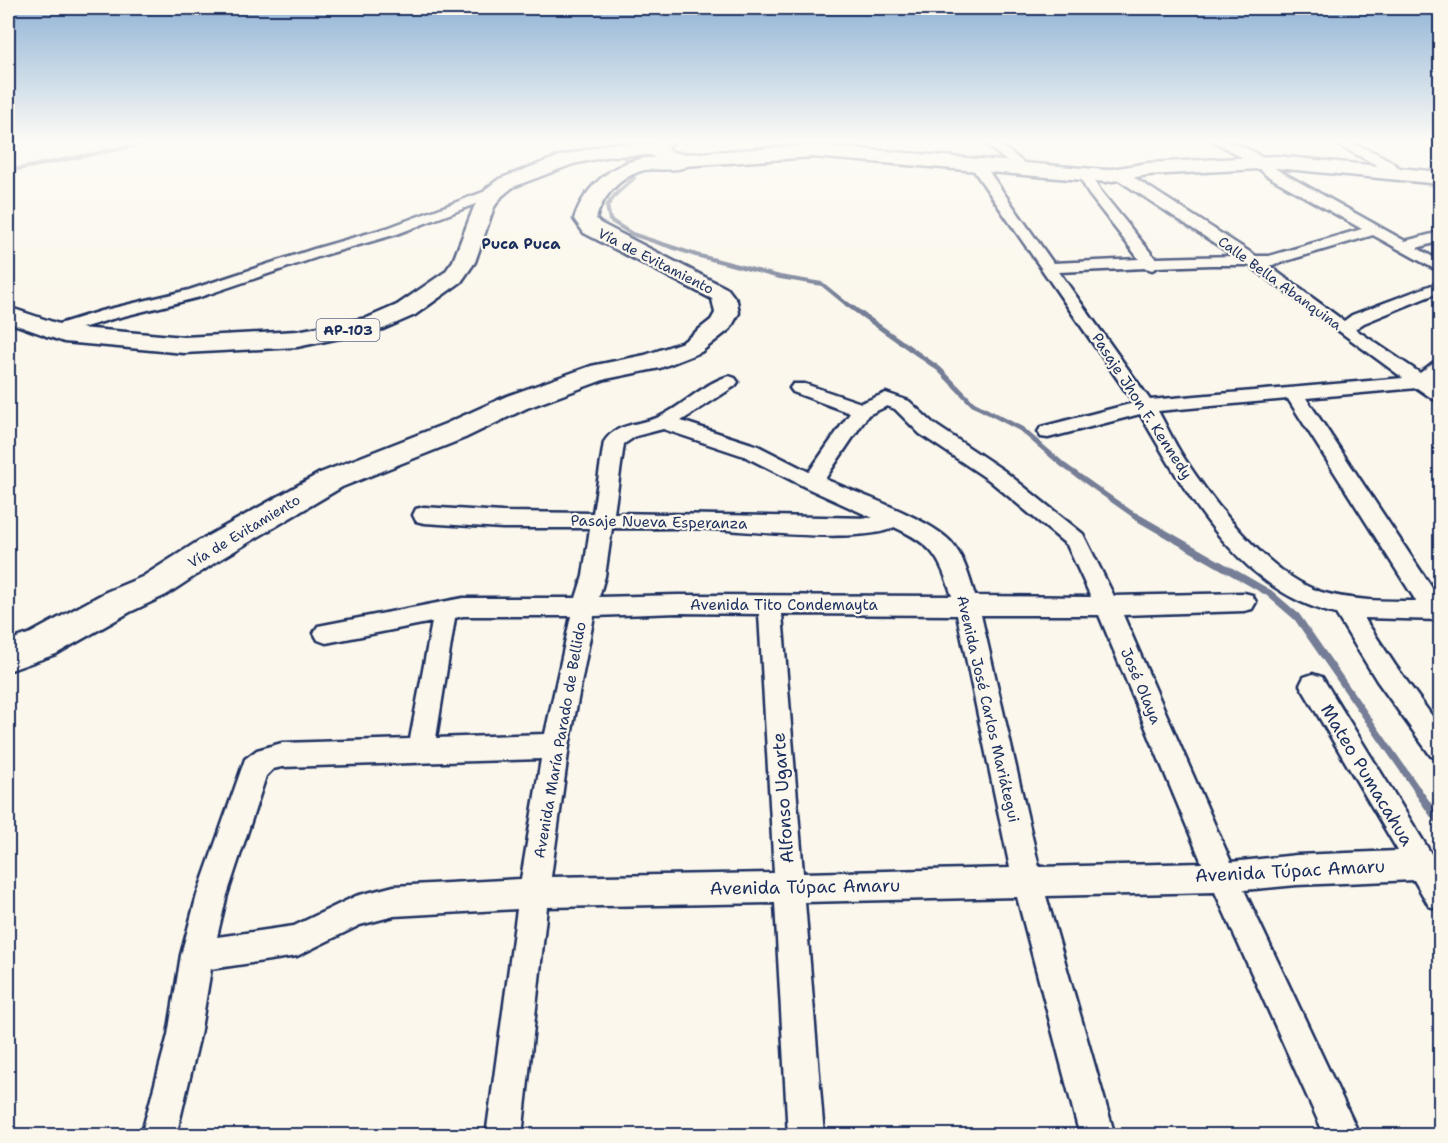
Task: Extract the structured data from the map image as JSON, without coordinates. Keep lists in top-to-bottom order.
{
  "streets": {
    "main road": ["Vía de Evitamiento", "AP-103"],
    "street": [
      "Calle Bella Abanquina",
      "Pasaje Jhon F. Kennedy",
      "Pasaje Nueva Esperanza",
      "Avenida Tito Condemayta",
      "José Olaya",
      "Avenida José Carlos Mariátegui",
      "Avenida María Parado de Bellido",
      "Mateo Pumacahua",
      "Alfonso Ugarte",
      "Avenida Túpac Amaru"
    ]
  },
  "crossings": [
    ["Pasaje Nueva Esperanza", "Avenida José Carlos Mariátegui"],
    ["Pasaje Nueva Esperanza", "Avenida María Parado de Bellido"],
    ["Avenida Tito Condemayta", "José Olaya"],
    ["Avenida Tito Condemayta", "Avenida José Carlos Mariátegui"],
    ["Avenida Tito Condemayta", "Avenida María Parado de Bellido"],
    ["Avenida Tito Condemayta", "Alfonso Ugarte"],
    ["José Olaya", "Avenida Túpac Amaru"],
    ["Avenida José Carlos Mariátegui", "Avenida María Parado de Bellido"],
    ["Avenida José Carlos Mariátegui", "Avenida Túpac Amaru"],
    ["Avenida María Parado de Bellido", "Avenida Túpac Amaru"],
    ["Mateo Pumacahua", "Avenida Túpac Amaru"],
    ["Alfonso Ugarte", "Avenida Túpac Amaru"]
  ],
  "districts": ["Puca Puca"]
}
